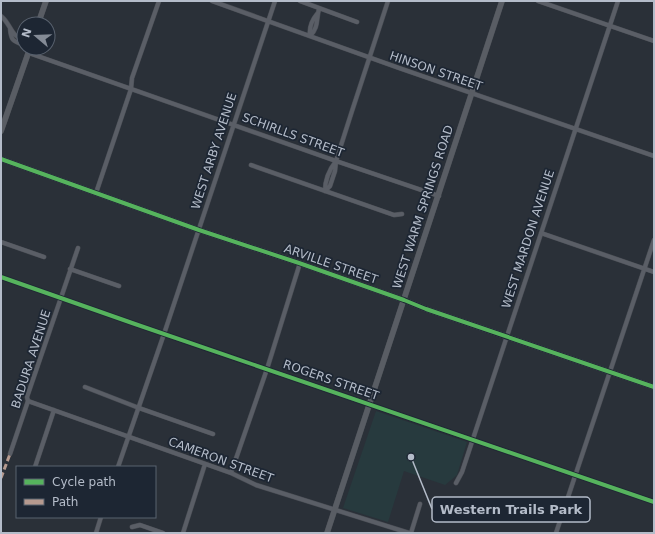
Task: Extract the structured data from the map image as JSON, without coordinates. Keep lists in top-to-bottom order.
{
  "streets": {
    "street": [
      "HINSON STREET",
      "SCHIRLLS STREET",
      "WEST ARBY AVENUE",
      "WEST WARM SPRINGS ROAD",
      "WEST MARDON AVENUE",
      "ARVILLE STREET",
      "BADURA AVENUE",
      "ROGERS STREET",
      "CAMERON STREET"
    ]
  },
  "crossings": [
    ["HINSON STREET", "WEST ARBY AVENUE"],
    ["HINSON STREET", "WEST WARM SPRINGS ROAD"],
    ["HINSON STREET", "WEST MARDON AVENUE"],
    ["SCHIRLLS STREET", "WEST ARBY AVENUE"],
    ["SCHIRLLS STREET", "WEST WARM SPRINGS ROAD"],
    ["WEST ARBY AVENUE", "ARVILLE STREET"],
    ["WEST ARBY AVENUE", "ROGERS STREET"],
    ["WEST ARBY AVENUE", "CAMERON STREET"],
    ["WEST WARM SPRINGS ROAD", "ARVILLE STREET"],
    ["WEST WARM SPRINGS ROAD", "ROGERS STREET"],
    ["WEST WARM SPRINGS ROAD", "CAMERON STREET"],
    ["WEST MARDON AVENUE", "ARVILLE STREET"],
    ["WEST MARDON AVENUE", "ROGERS STREET"],
    ["BADURA AVENUE", "ROGERS STREET"],
    ["BADURA AVENUE", "CAMERON STREET"]
  ],
  "places": ["Western Trails Park"],
  "legend": ["Cycle path", "Path"],
  "north": "left"
}
